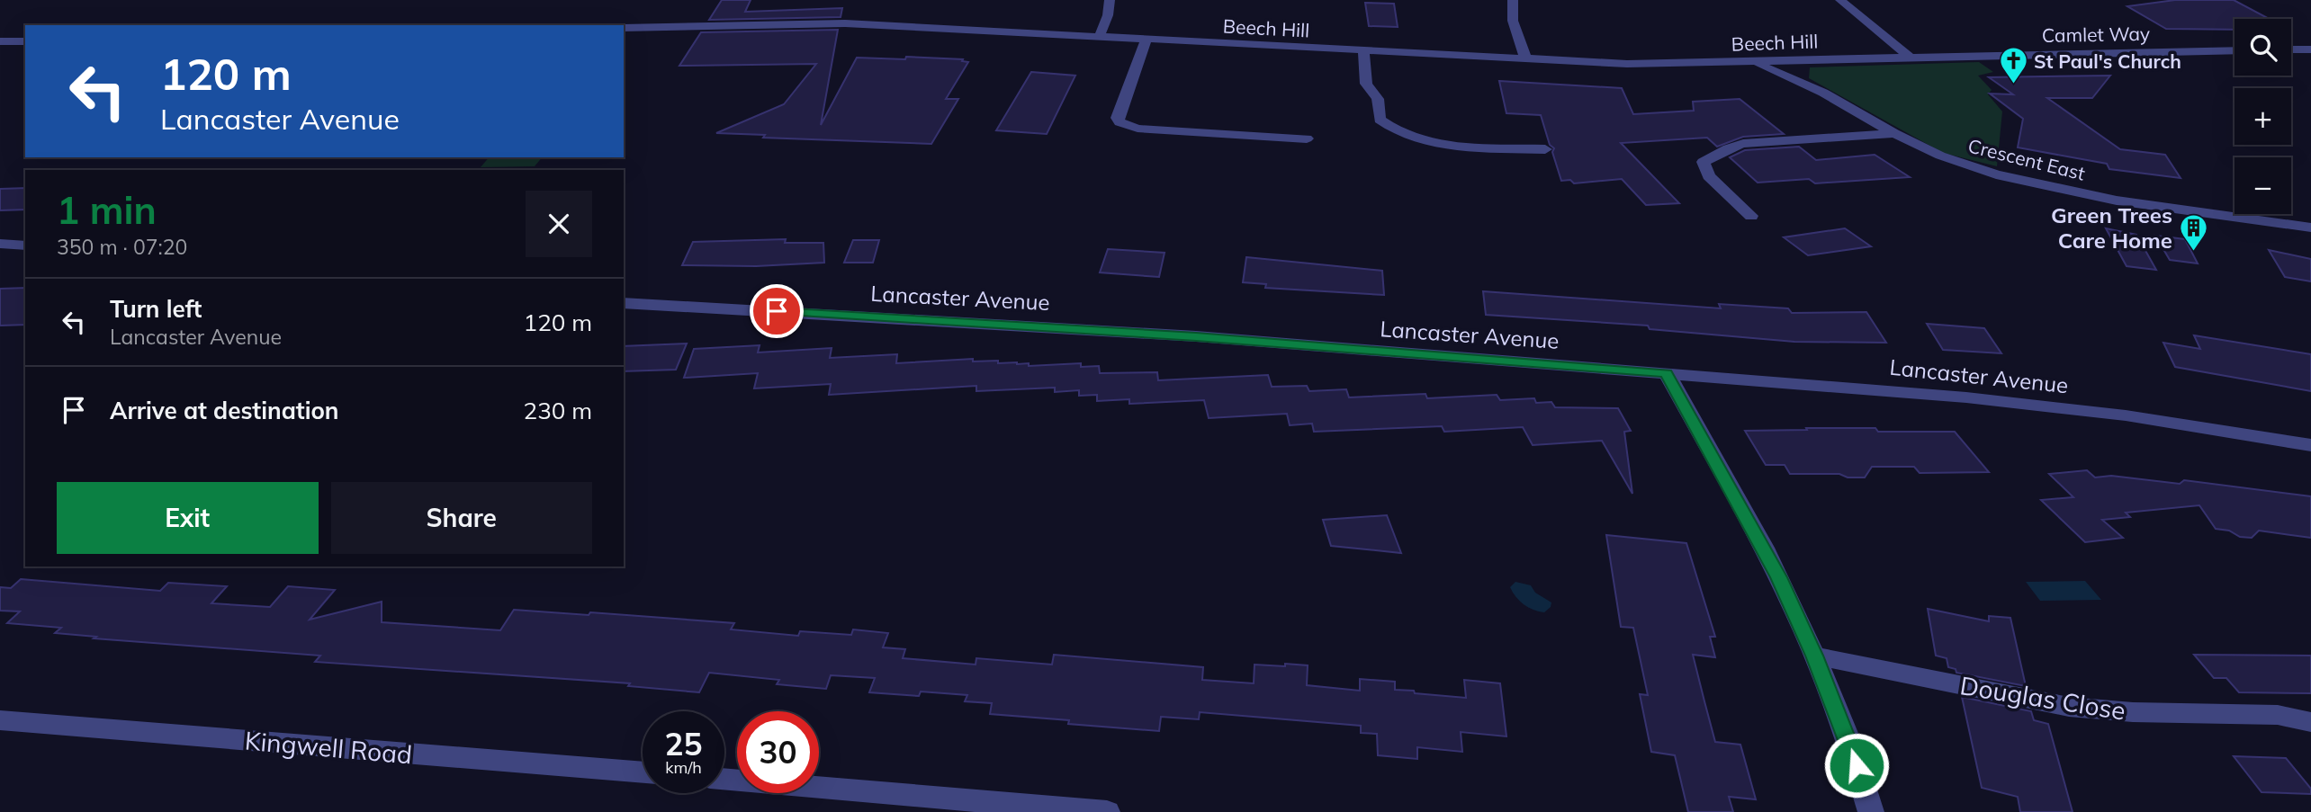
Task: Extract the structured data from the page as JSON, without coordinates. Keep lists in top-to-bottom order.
{
  "streets": {
    "street": [
      "Beech Hill",
      "Camlet Way",
      "Crescent East",
      "Lancaster Avenue",
      "Douglas Close",
      "Kingwell Road"
    ]
  },
  "crossings": [
    ["Beech Hill", "Camlet Way"],
    ["Beech Hill", "Crescent East"]
  ],
  "places": {
    "church": ["St Paul's Church"],
    "building": ["Green Trees Care Home"]
  },
  "page": {
    "map_buttons": ["+", "−"],
    "turn": ["120 m", "Lancaster Avenue"],
    "heading": ["1 min", "350 m · 07:20"],
    "list": [
      {
        "name": "Turn left",
        "note": "Lancaster Avenue",
        "value": "120 m"
      },
      {
        "name": "Arrive at destination",
        "value": "230 m"
      }
    ],
    "buttons": ["Exit", "Share"],
    "speed": "25 km/h",
    "limit": "30"
  }
}
